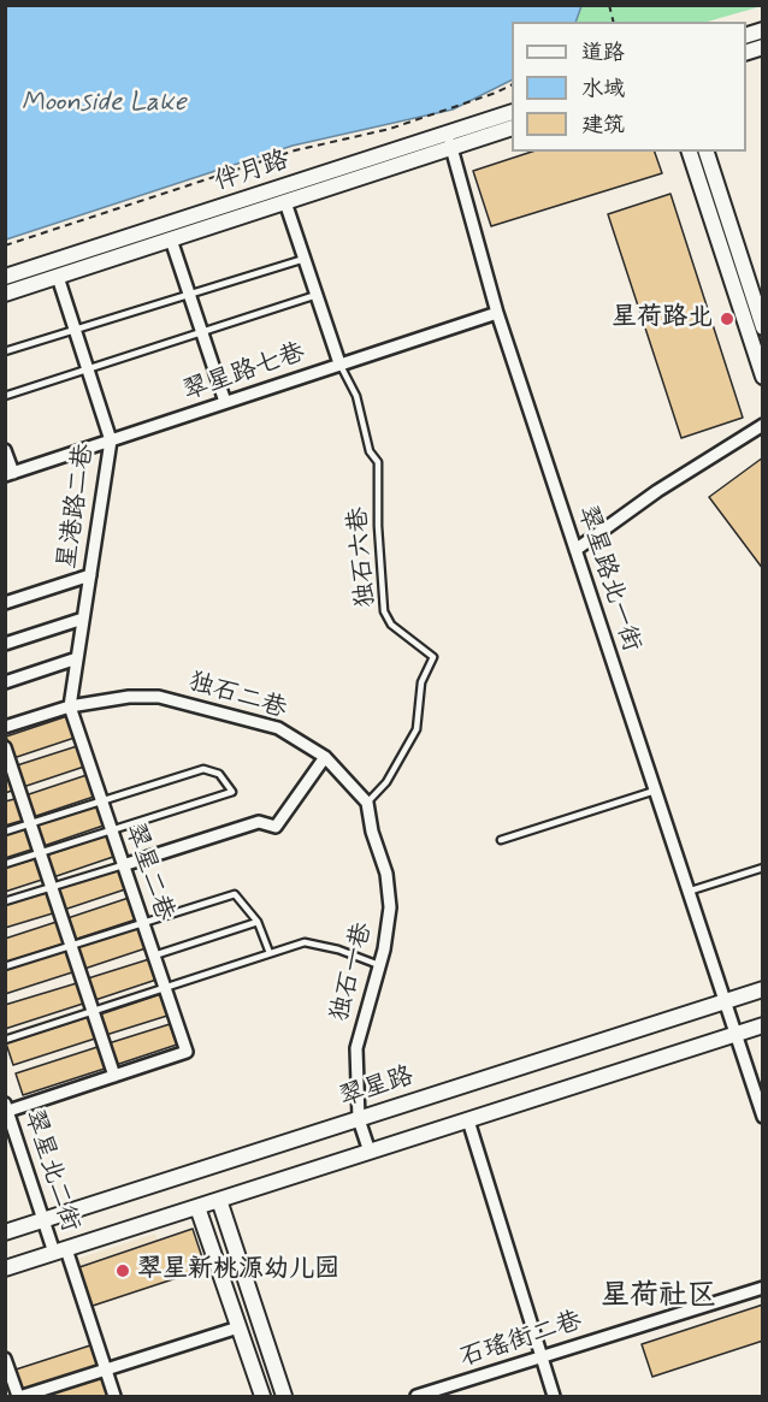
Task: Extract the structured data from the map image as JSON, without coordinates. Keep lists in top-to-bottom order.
{
  "streets": {
    "street": [
      "伴月路",
      "翠星路七巷",
      "星港路二巷",
      "翠星路北一街",
      "独石二巷",
      "翠星二巷",
      "独石一巷",
      "翠星路",
      "翠星北二街",
      "石瑶街二巷"
    ],
    "lane": ["独石六巷"]
  },
  "crossings": [
    ["伴月路", "星港路二巷"],
    ["伴月路", "翠星路北一街"],
    ["翠星路七巷", "星港路二巷"],
    ["翠星路七巷", "独石六巷"],
    ["翠星路七巷", "翠星路北一街"],
    ["星港路二巷", "独石二巷"],
    ["星港路二巷", "翠星二巷"],
    ["独石六巷", "独石二巷"],
    ["独石六巷", "独石一巷"],
    ["翠星路北一街", "翠星路"],
    ["独石二巷", "翠星二巷"],
    ["独石二巷", "独石一巷"],
    ["独石一巷", "翠星路"],
    ["翠星路", "翠星北二街"]
  ],
  "districts": ["星荷社区"],
  "water": ["Moonside Lake"],
  "places": ["星荷路北", "翠星新桃源幼儿园"],
  "legend": ["道路", "水域", "建筑"]
}
